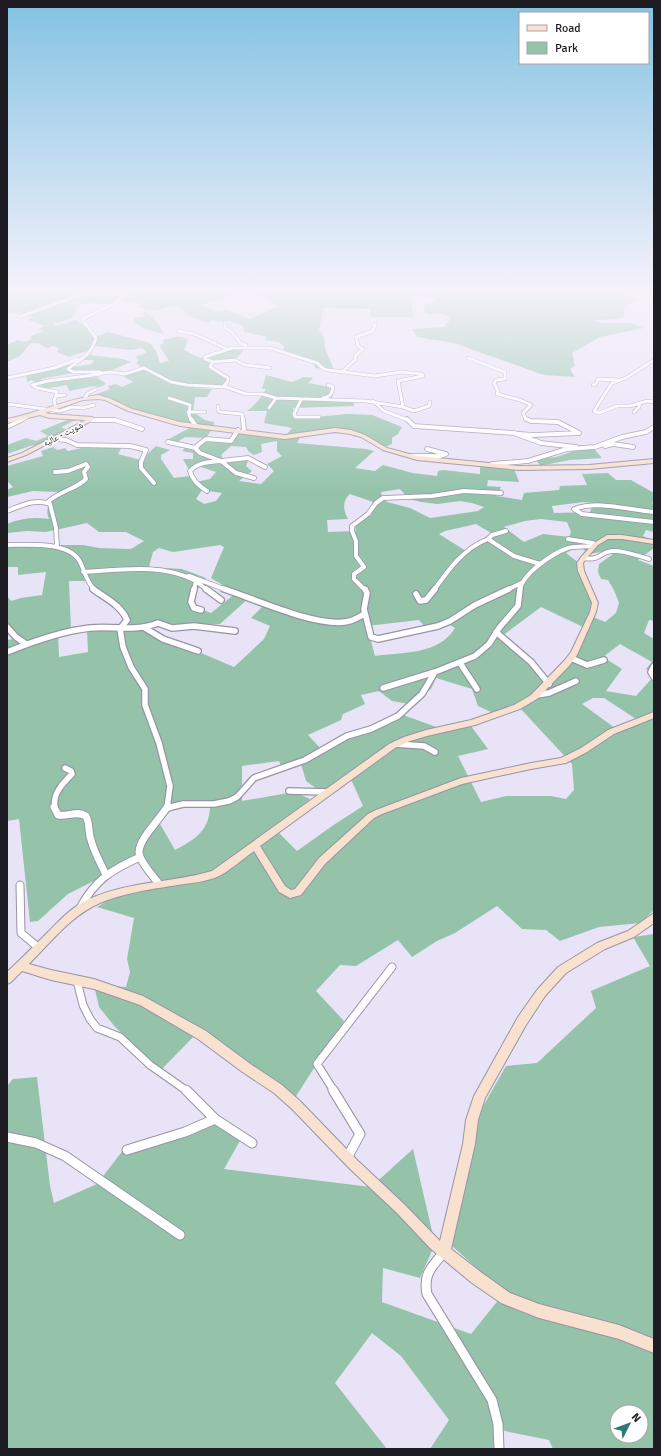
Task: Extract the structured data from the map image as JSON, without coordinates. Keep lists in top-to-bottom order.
{
  "streets": {
    "street": ["شويت - عاليه"]
  },
  "legend": ["Road", "Park"],
  "north": "top right"
}
